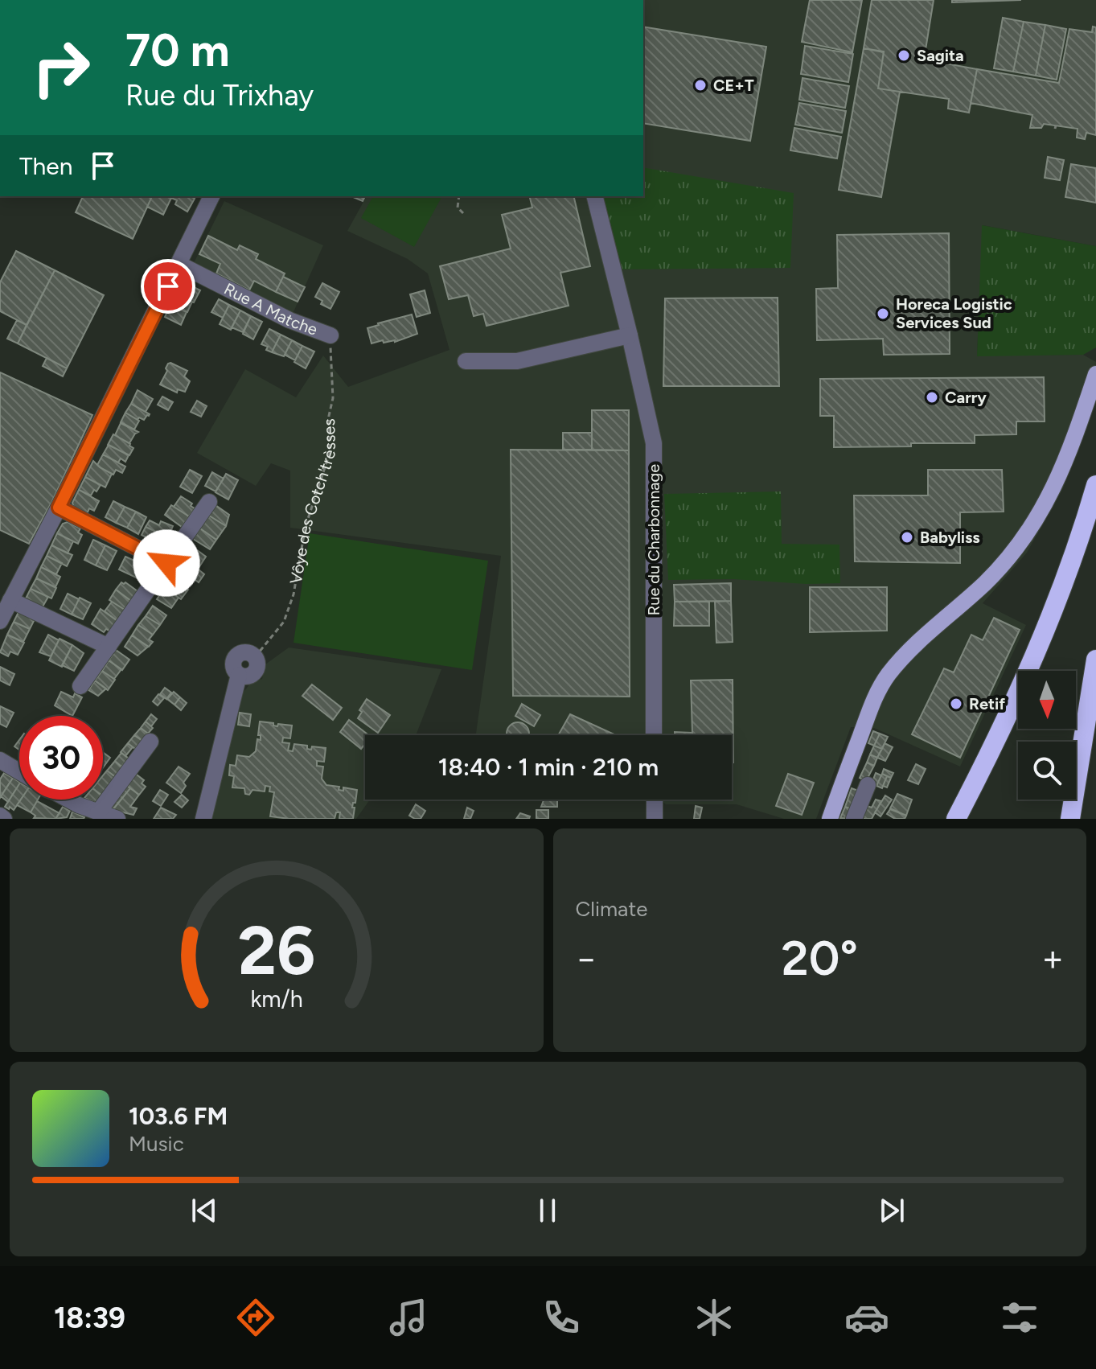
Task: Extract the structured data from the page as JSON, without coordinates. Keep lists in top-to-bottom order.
{
  "streets": {
    "street": ["Rue A Matche", "Rue du Charbonnage"],
    "path": ["Vôye des Cotch'trèsses"]
  },
  "crossings": [
    ["Rue A Matche", "Vôye des Cotch'trèsses"]
  ],
  "places": [
    "Sagita",
    "CE+T",
    "Horeca Logistic Services Sud",
    "Carry",
    "Babyliss",
    "Retif"
  ],
  "north": "bottom",
  "page": {
    "turn": ["70 m", "Rue du Trixhay"],
    "then": "Then",
    "limit": "30",
    "trip": "18:40 · 1 min · 210 m",
    "tile": "Climate",
    "heat": ["−", "20°", "+"],
    "song": ["103.6 FM", "Music"],
    "tabs": "18:39",
    "gauge": ["26", "km/h"]
  }
}
